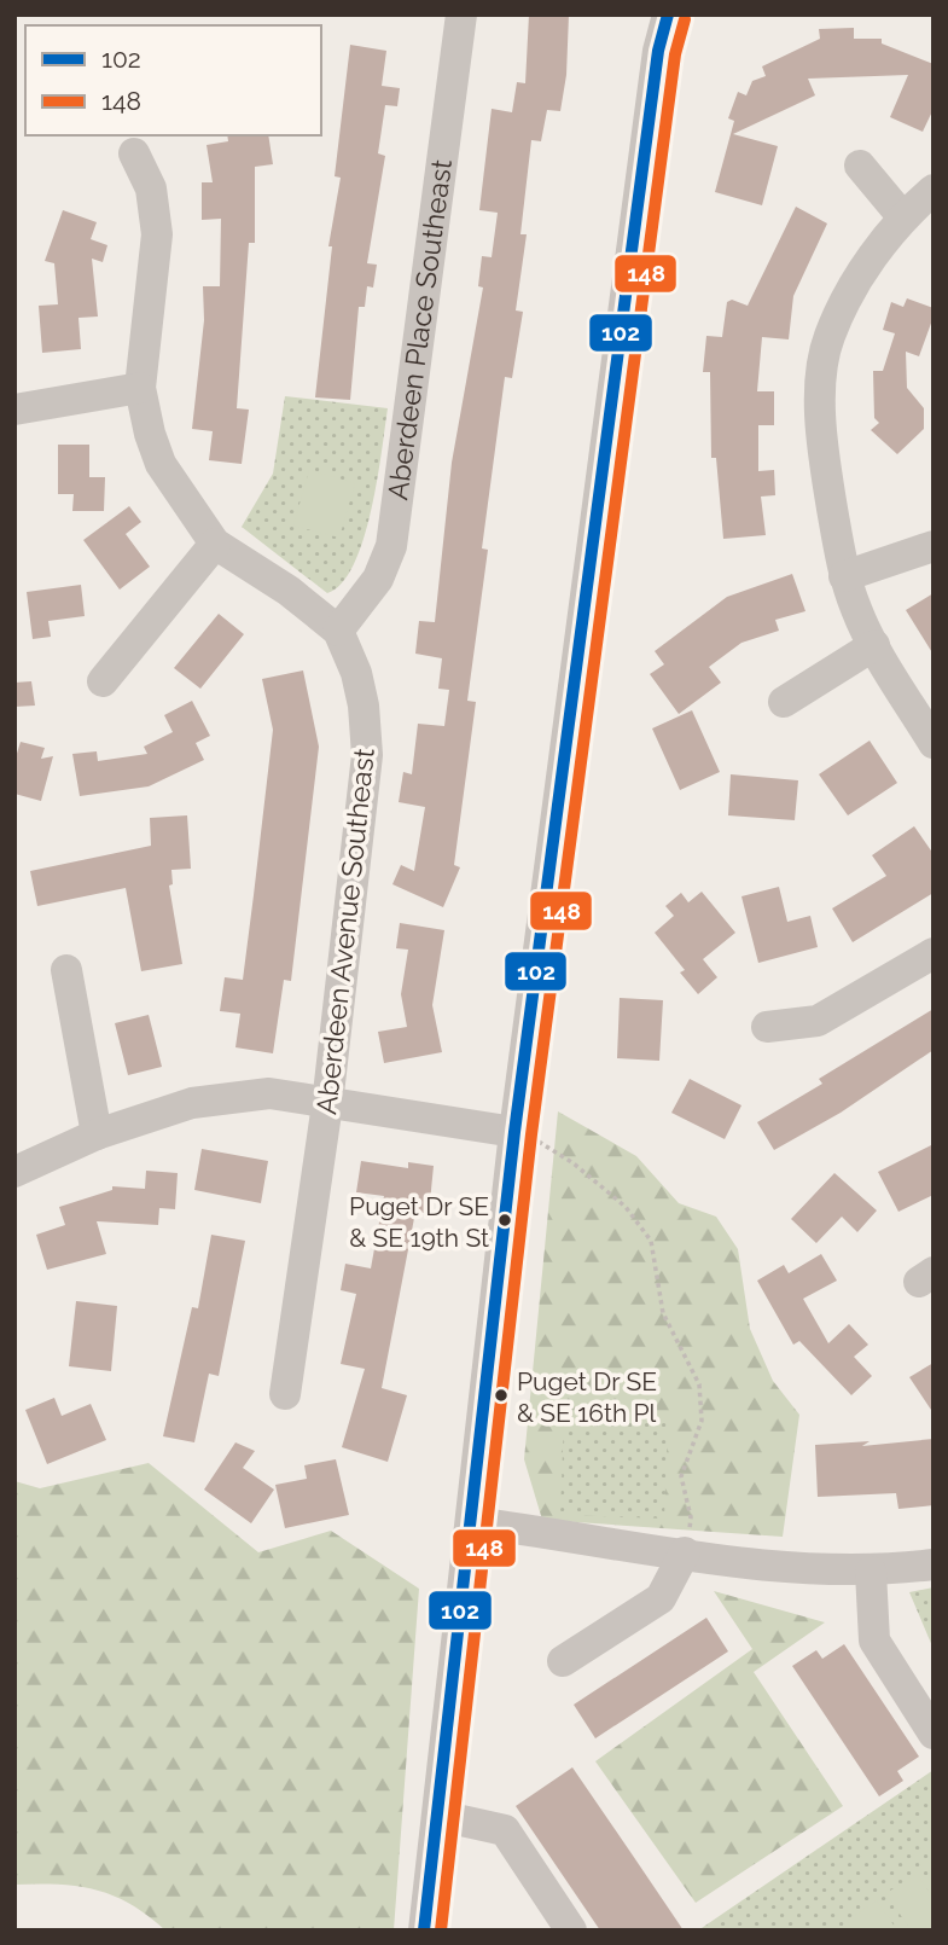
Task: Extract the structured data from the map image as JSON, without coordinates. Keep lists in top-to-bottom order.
{
  "streets": {
    "street": ["Aberdeen Place Southeast", "Aberdeen Avenue Southeast"]
  },
  "crossings": [
    ["Aberdeen Place Southeast", "Aberdeen Avenue Southeast"]
  ],
  "places": ["Puget Dr SE & SE 19th St", "Puget Dr SE & SE 16th Pl"],
  "lines": ["transit line 102", "transit line 148"],
  "legend": ["102", "148"]
}
